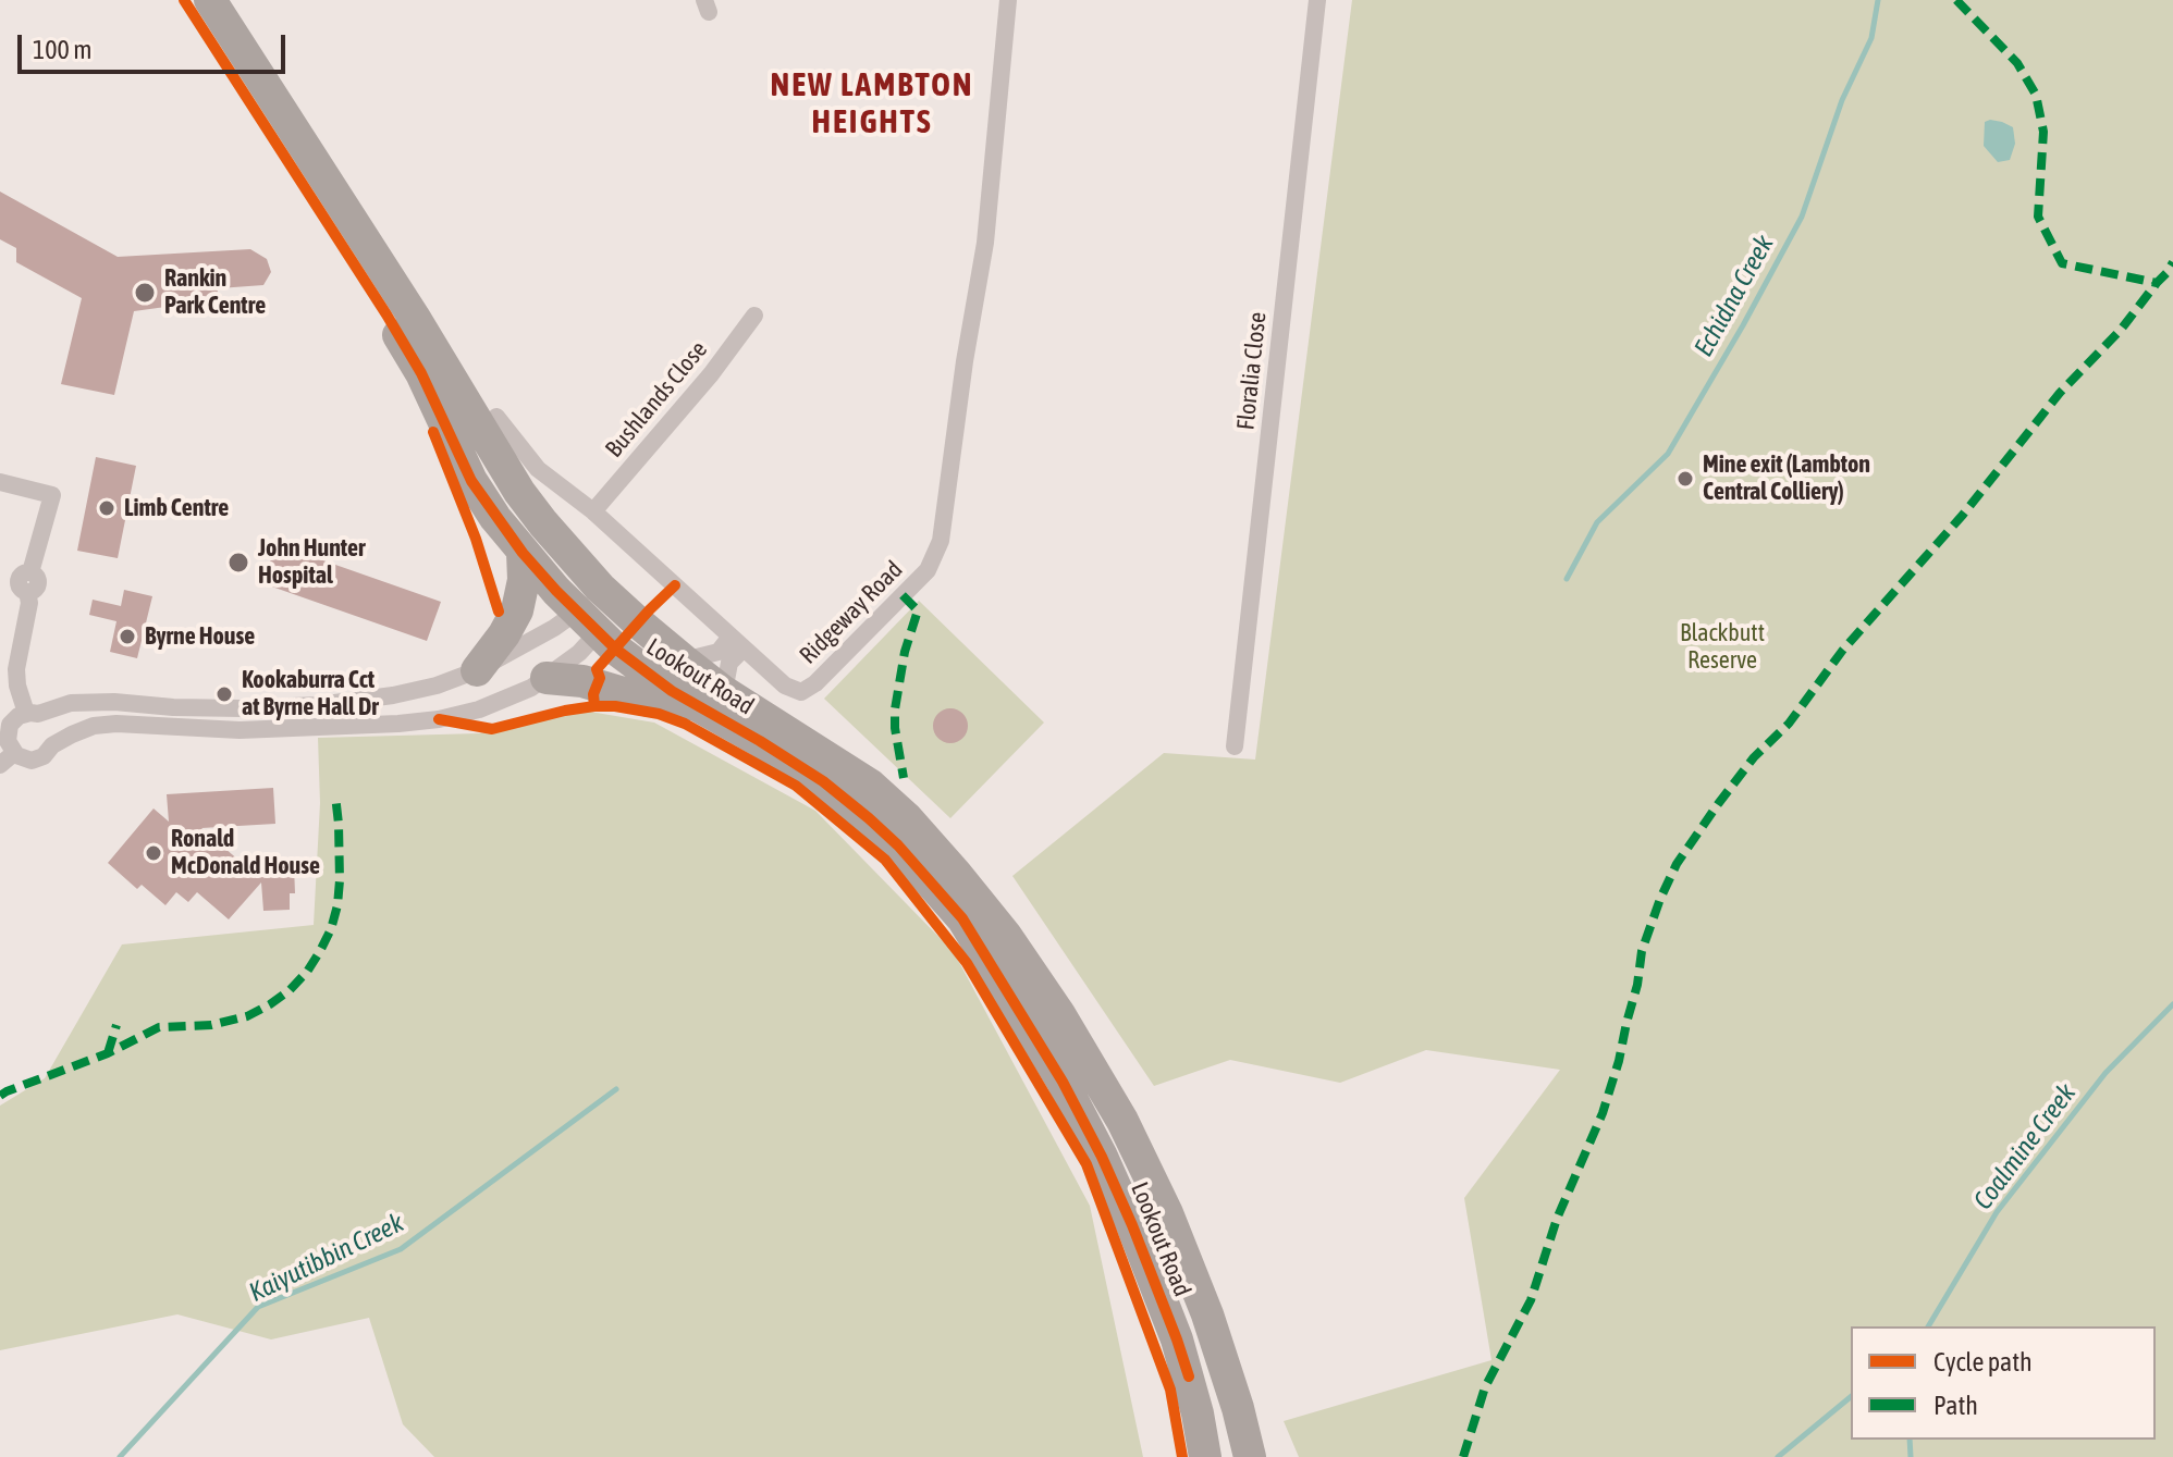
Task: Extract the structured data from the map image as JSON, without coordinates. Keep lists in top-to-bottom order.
{
  "streets": {
    "highway": ["Lookout Road"],
    "street": ["Floralia Close", "Bushlands Close", "Ridgeway Road"]
  },
  "crossings": [
    ["Bushlands Close", "Ridgeway Road"],
    ["Ridgeway Road", "Lookout Road"]
  ],
  "districts": ["NEW LAMBTON HEIGHTS"],
  "water": ["Echidna Creek", "Coalmine Creek", "Kaiyutibbin Creek"],
  "parks": ["Blackbutt Reserve"],
  "places": [
    "Rankin Park Centre",
    "Mine exit (Lambton Central Colliery)",
    "Limb Centre",
    "John Hunter Hospital",
    "Byrne House",
    "Kookaburra Cct at Byrne Hall Dr",
    "Ronald McDonald House"
  ],
  "legend": ["Cycle path", "Path"],
  "scale_bar": "100 m"
}
